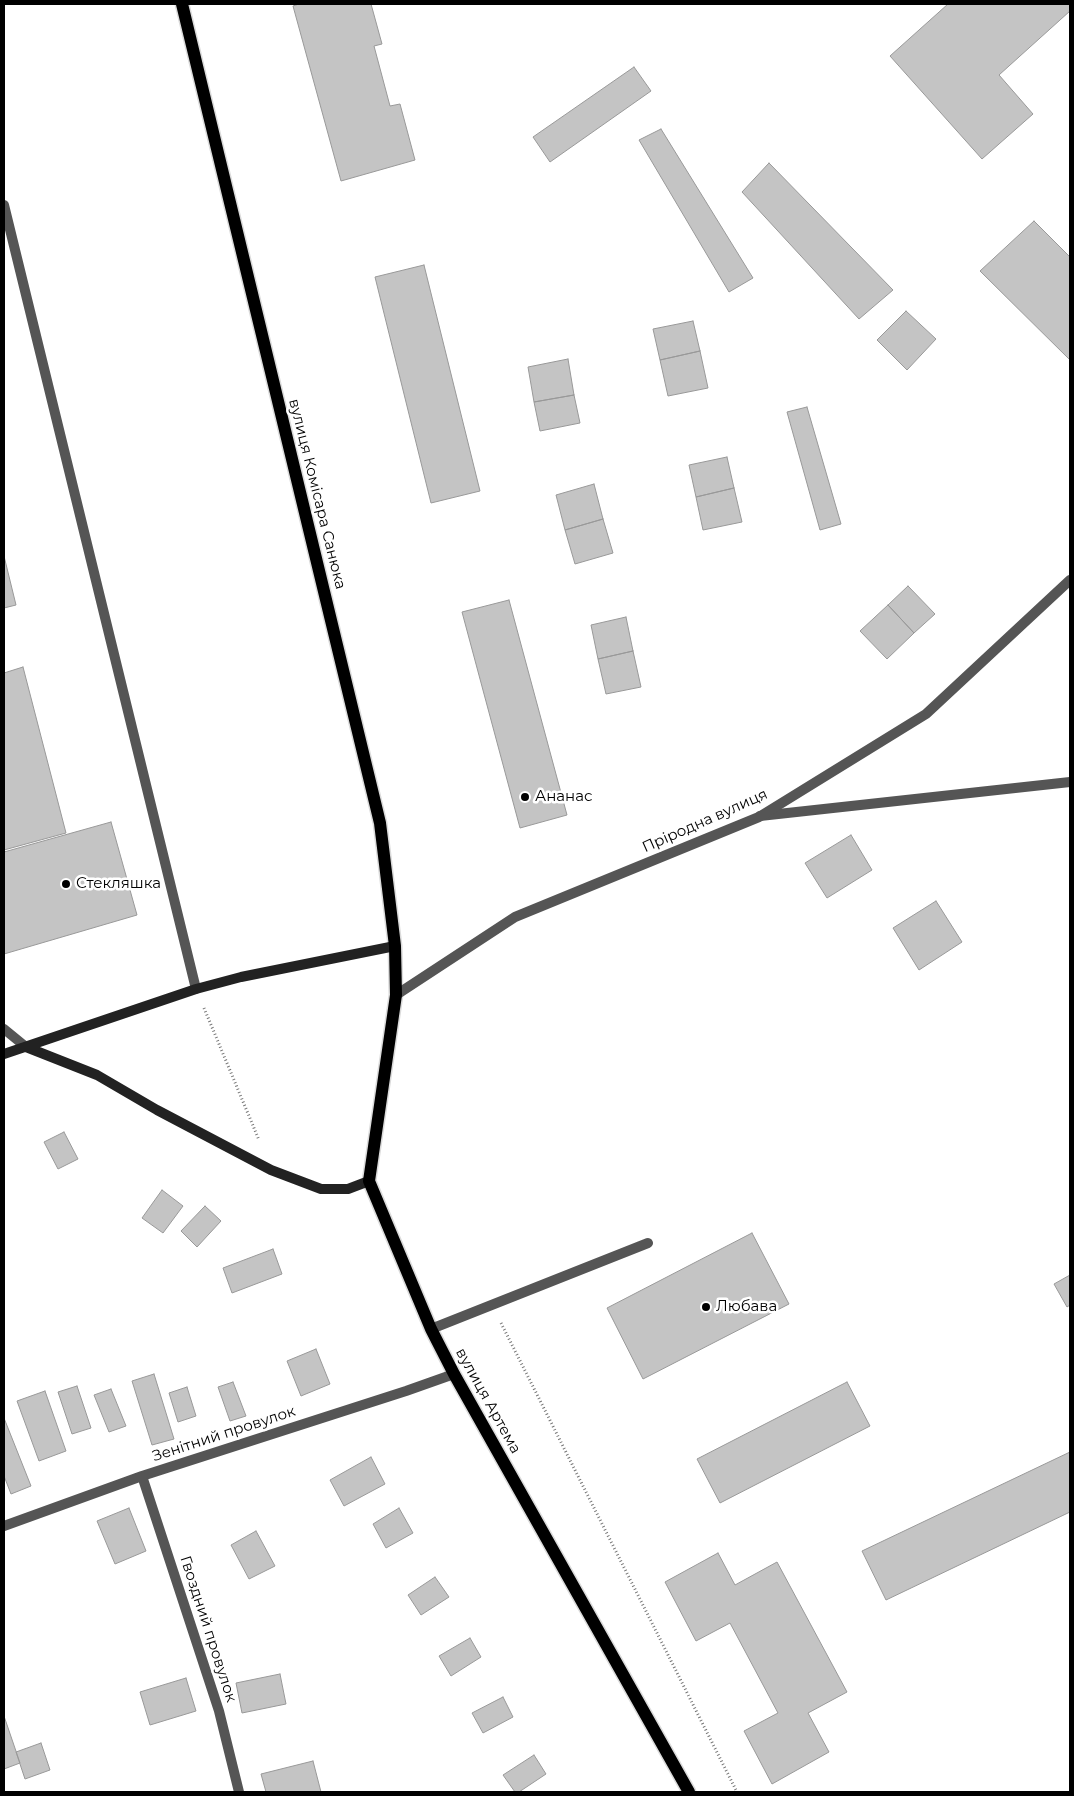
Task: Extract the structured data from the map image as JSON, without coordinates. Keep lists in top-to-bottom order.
{
  "streets": {
    "main road": ["вулиця Комісара Санюка", "вулиця Артема"],
    "street": ["Пріродна вулиця", "Зенітний провулок", "Гвоздний провулок"]
  },
  "crossings": [
    ["вулиця Комісара Санюка", "Пріродна вулиця"],
    ["вулиця Артема", "Зенітний провулок"],
    ["Зенітний провулок", "Гвоздний провулок"]
  ],
  "places": ["Ананас", "Стекляшка", "Любава"]
}
